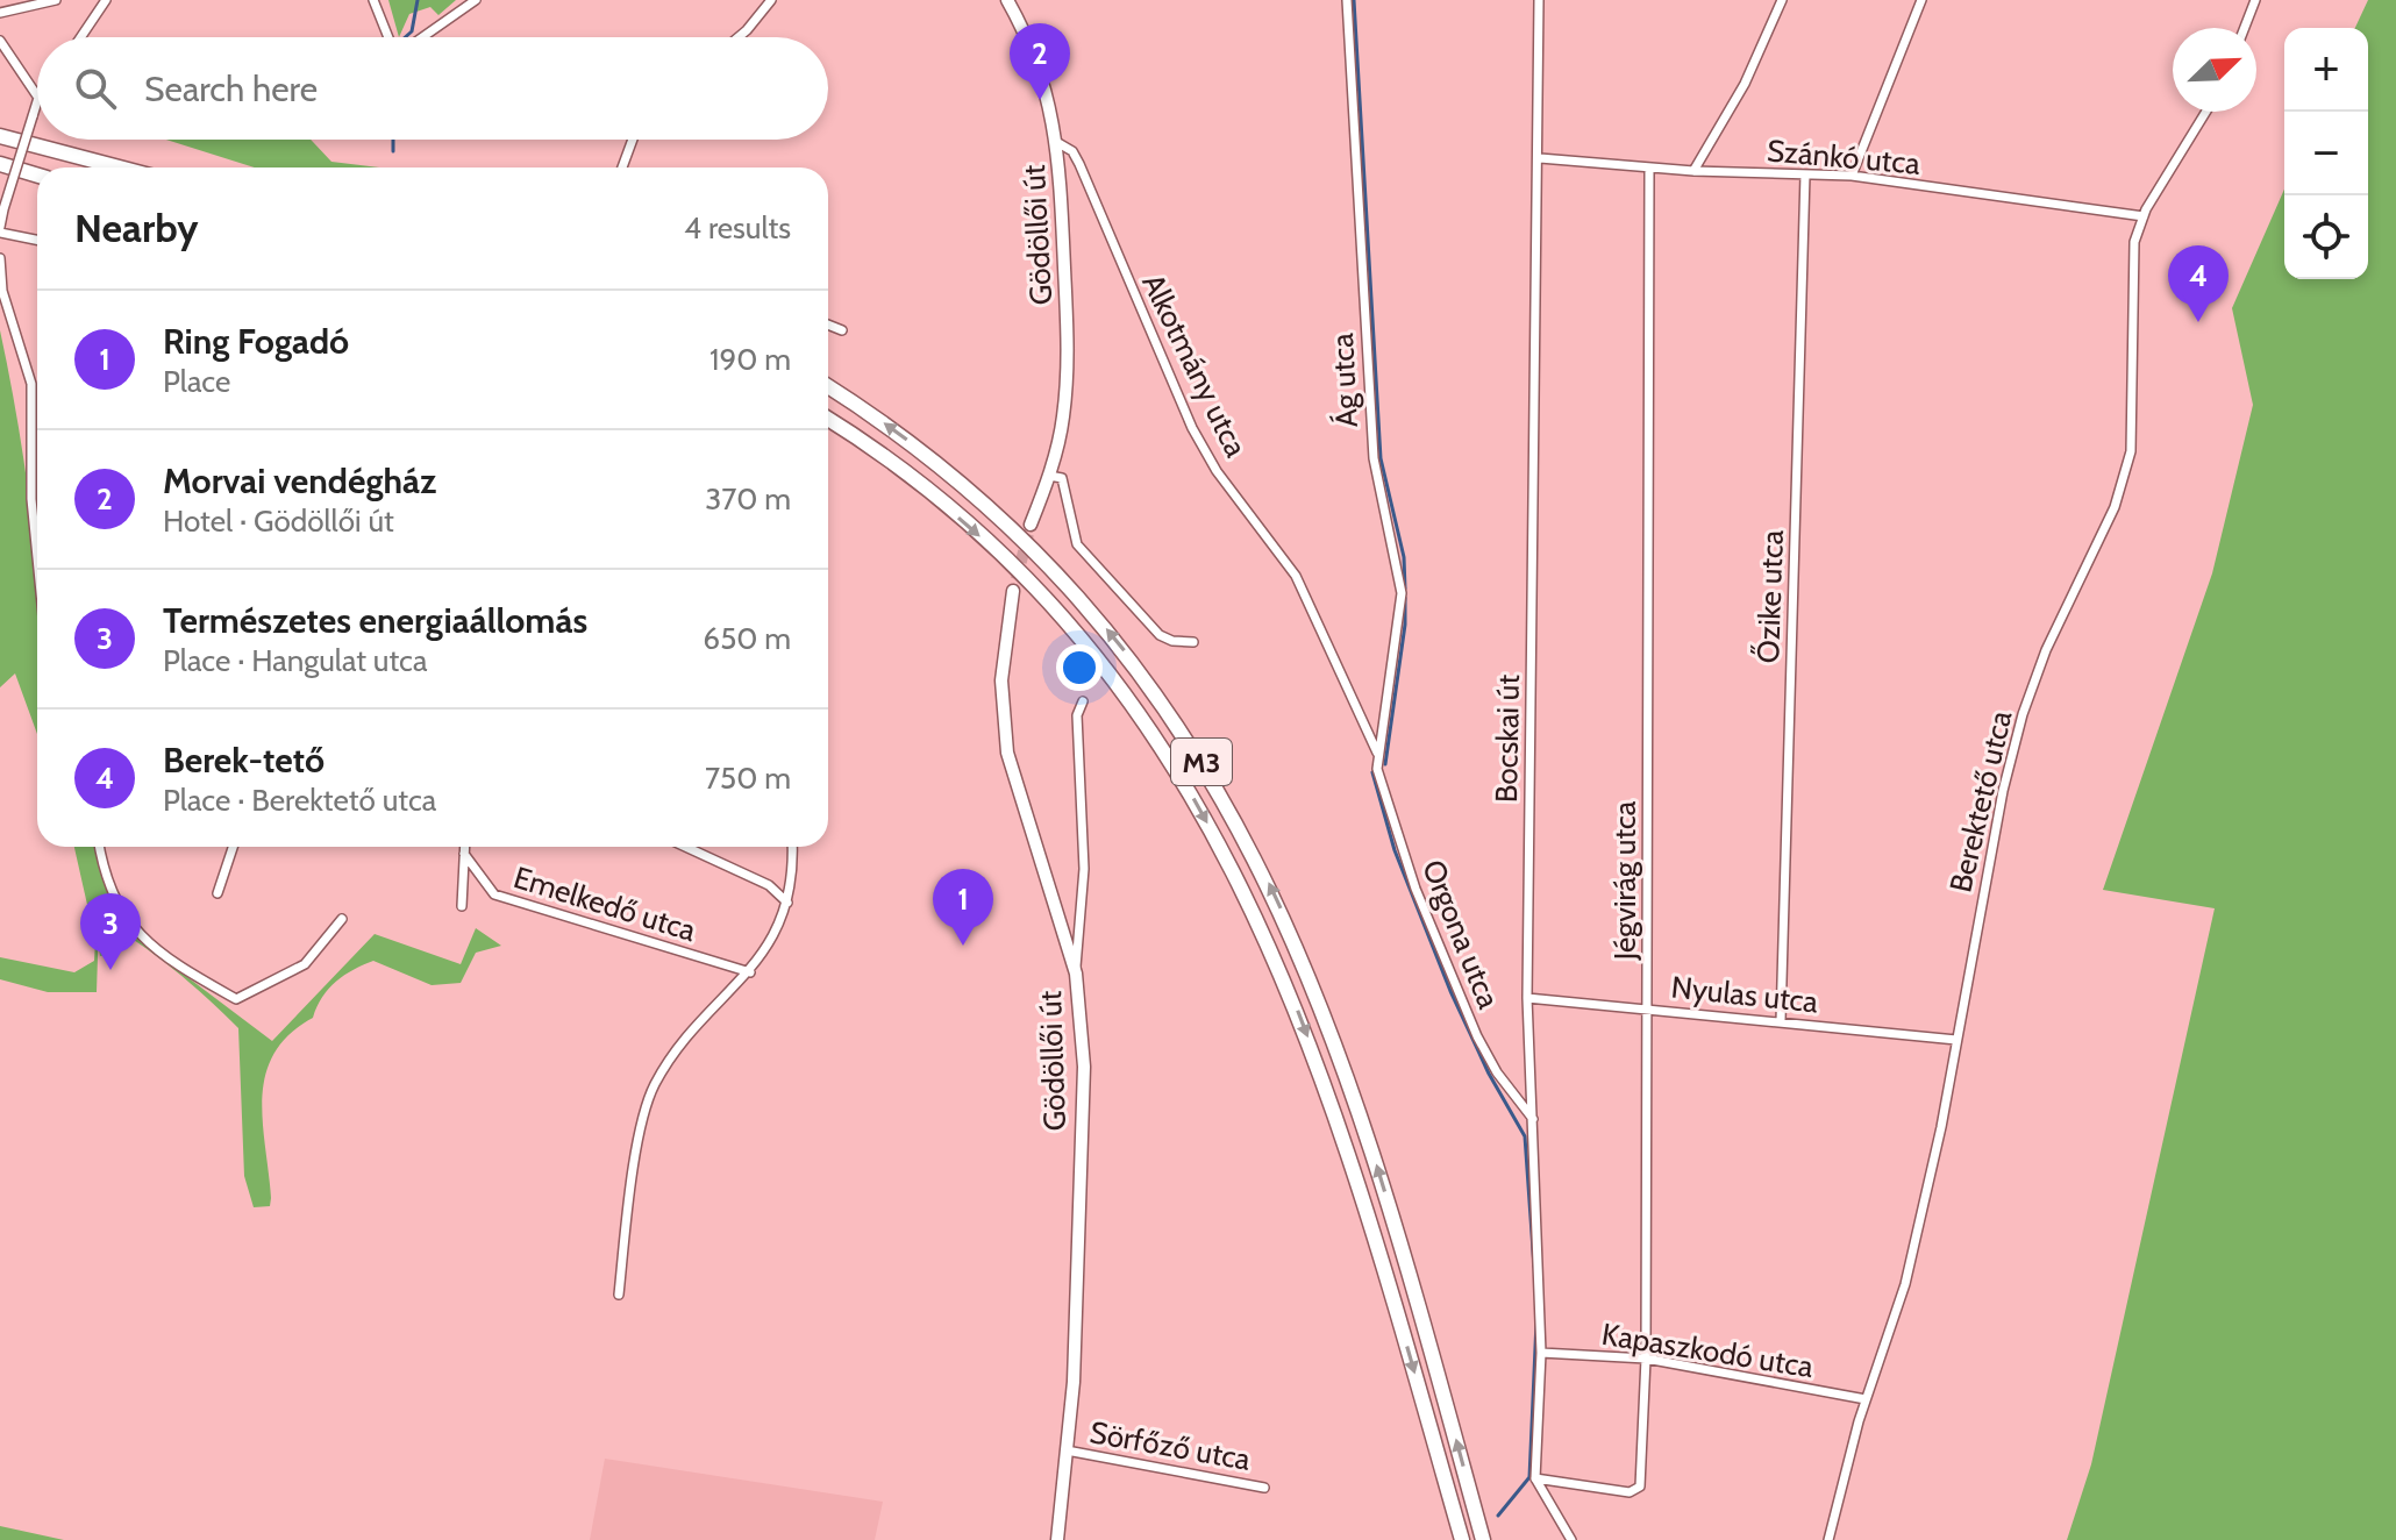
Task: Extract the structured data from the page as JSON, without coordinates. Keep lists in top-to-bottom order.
{
  "streets": {
    "highway": ["M3"],
    "main road": ["Gödöllői út"],
    "street": [
      "Szánkó utca",
      "Alkotmány utca",
      "Ág utca",
      "Őzike utca",
      "Bocskai út",
      "Berektető utca",
      "Jégvirág utca",
      "Emelkedő utca",
      "Orgona utca",
      "Nyulas utca",
      "Kapaszkodó utca",
      "Sörfőző utca"
    ]
  },
  "crossings": [
    ["Szánkó utca", "Őzike utca"],
    ["Szánkó utca", "Bocskai út"],
    ["Szánkó utca", "Berektető utca"],
    ["Szánkó utca", "Jégvirág utca"],
    ["Gödöllői út", "Alkotmány utca"],
    ["Gödöllői út", "Sörfőző utca"],
    ["Alkotmány utca", "Ág utca"],
    ["Alkotmány utca", "Orgona utca"],
    ["Ág utca", "Orgona utca"],
    ["Őzike utca", "Nyulas utca"],
    ["Bocskai út", "Jégvirág utca"],
    ["Bocskai út", "Orgona utca"],
    ["Bocskai út", "Nyulas utca"],
    ["Bocskai út", "Kapaszkodó utca"],
    ["Berektető utca", "Nyulas utca"],
    ["Berektető utca", "Kapaszkodó utca"],
    ["Jégvirág utca", "Nyulas utca"],
    ["Jégvirág utca", "Kapaszkodó utca"]
  ],
  "north": "top right",
  "page": {
    "pins": [
      "2",
      "4",
      "1",
      "3"
    ],
    "map_buttons": ["+", "−"],
    "search": "Search here",
    "heading": ["Nearby", "4 results"],
    "list": [
      {
        "mark": "1",
        "name": "Ring Fogadó",
        "note": "Place",
        "value": "190 m"
      },
      {
        "mark": "2",
        "name": "Morvai vendégház",
        "note": "Hotel · Gödöllői út",
        "value": "370 m"
      },
      {
        "mark": "3",
        "name": "Természetes energiaállomás",
        "note": "Place · Hangulat utca",
        "value": "650 m"
      },
      {
        "mark": "4",
        "name": "Berek-tető",
        "note": "Place · Berektető utca",
        "value": "750 m"
      }
    ]
  }
}
